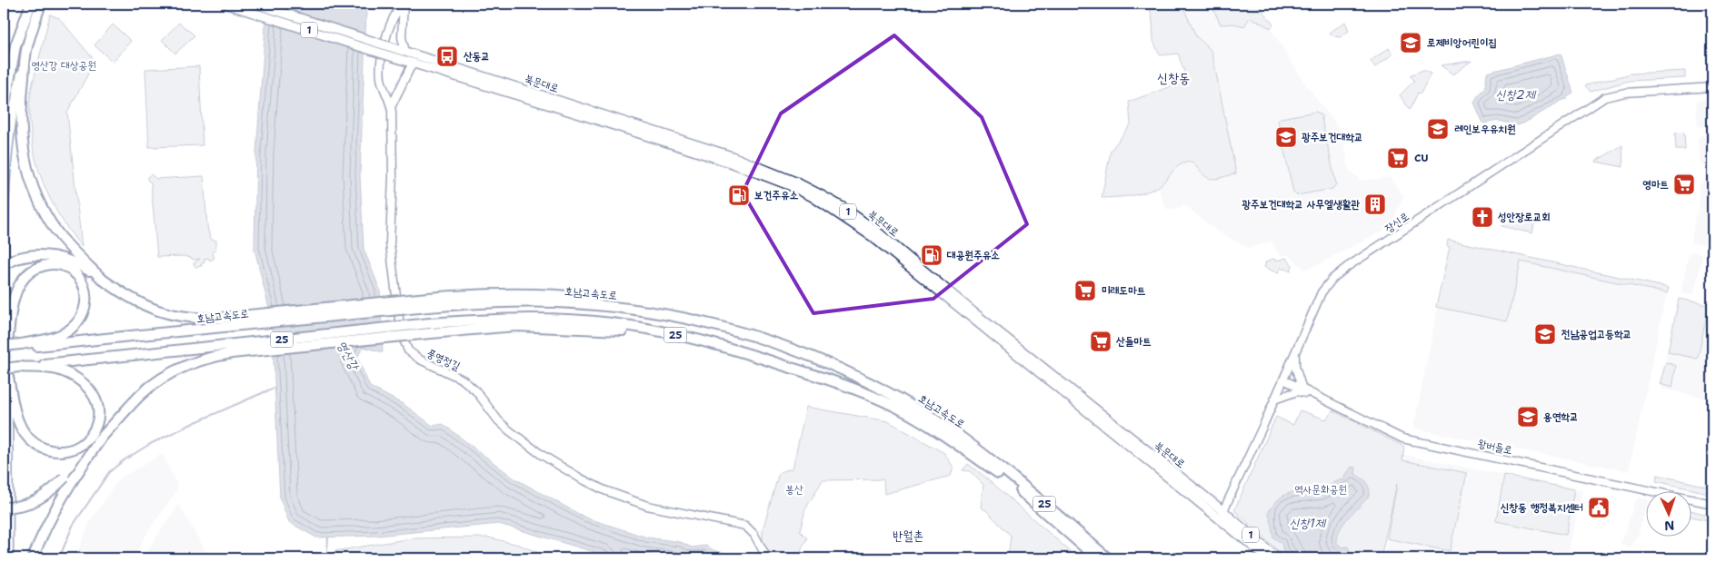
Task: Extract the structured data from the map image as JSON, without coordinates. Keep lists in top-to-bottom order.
{
  "streets": {
    "highway": ["호남고속도로", "25"],
    "main road": [
      "1",
      "북문대로",
      "장신로",
      "풍영정길",
      "왕버들로"
    ]
  },
  "crossings": [
    ["1", "북문대로"],
    ["북문대로", "장신로"],
    ["장신로", "왕버들로"]
  ],
  "districts": ["신창동", "반월촌"],
  "water": ["신창2제", "영산강", "신창1제"],
  "parks": ["영산강 대상공원", "봉산", "역사문화공원"],
  "places": {
    "school or university": [
      "로제비앙어린이집",
      "레인보우유치원",
      "광주보건대학교",
      "전남공업고등학교",
      "용연학교"
    ],
    "bus stop": ["산동교"],
    "supermarket": [
      "CU",
      "영마트",
      "미래도마트",
      "산들마트"
    ],
    "fuel station": ["보건주유소", "대공원주유소"],
    "building": ["광주보건대학교 사무엘생활관"],
    "church": ["성안장로교회"],
    "public building": ["신창동 행정복지센터"]
  },
  "north": "bottom"
}
